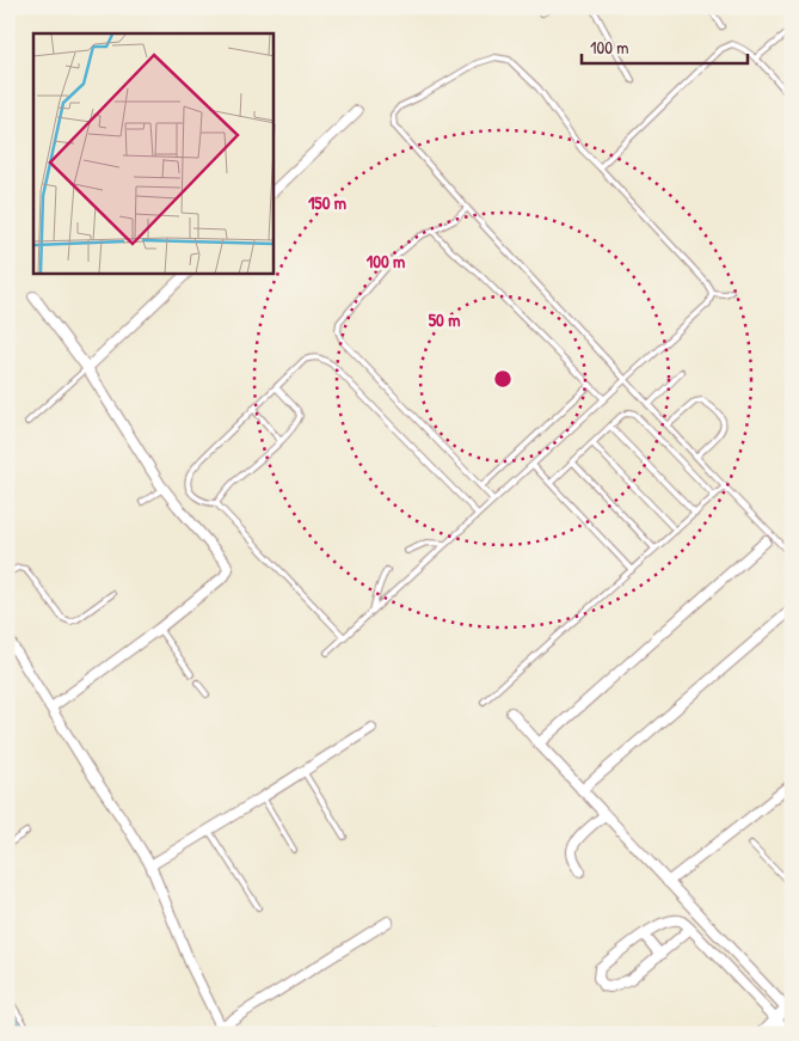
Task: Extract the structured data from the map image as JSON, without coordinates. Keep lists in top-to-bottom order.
{
  "scale_bar": "100 m",
  "rings": ["150 m", "100 m", "50 m"]
}
